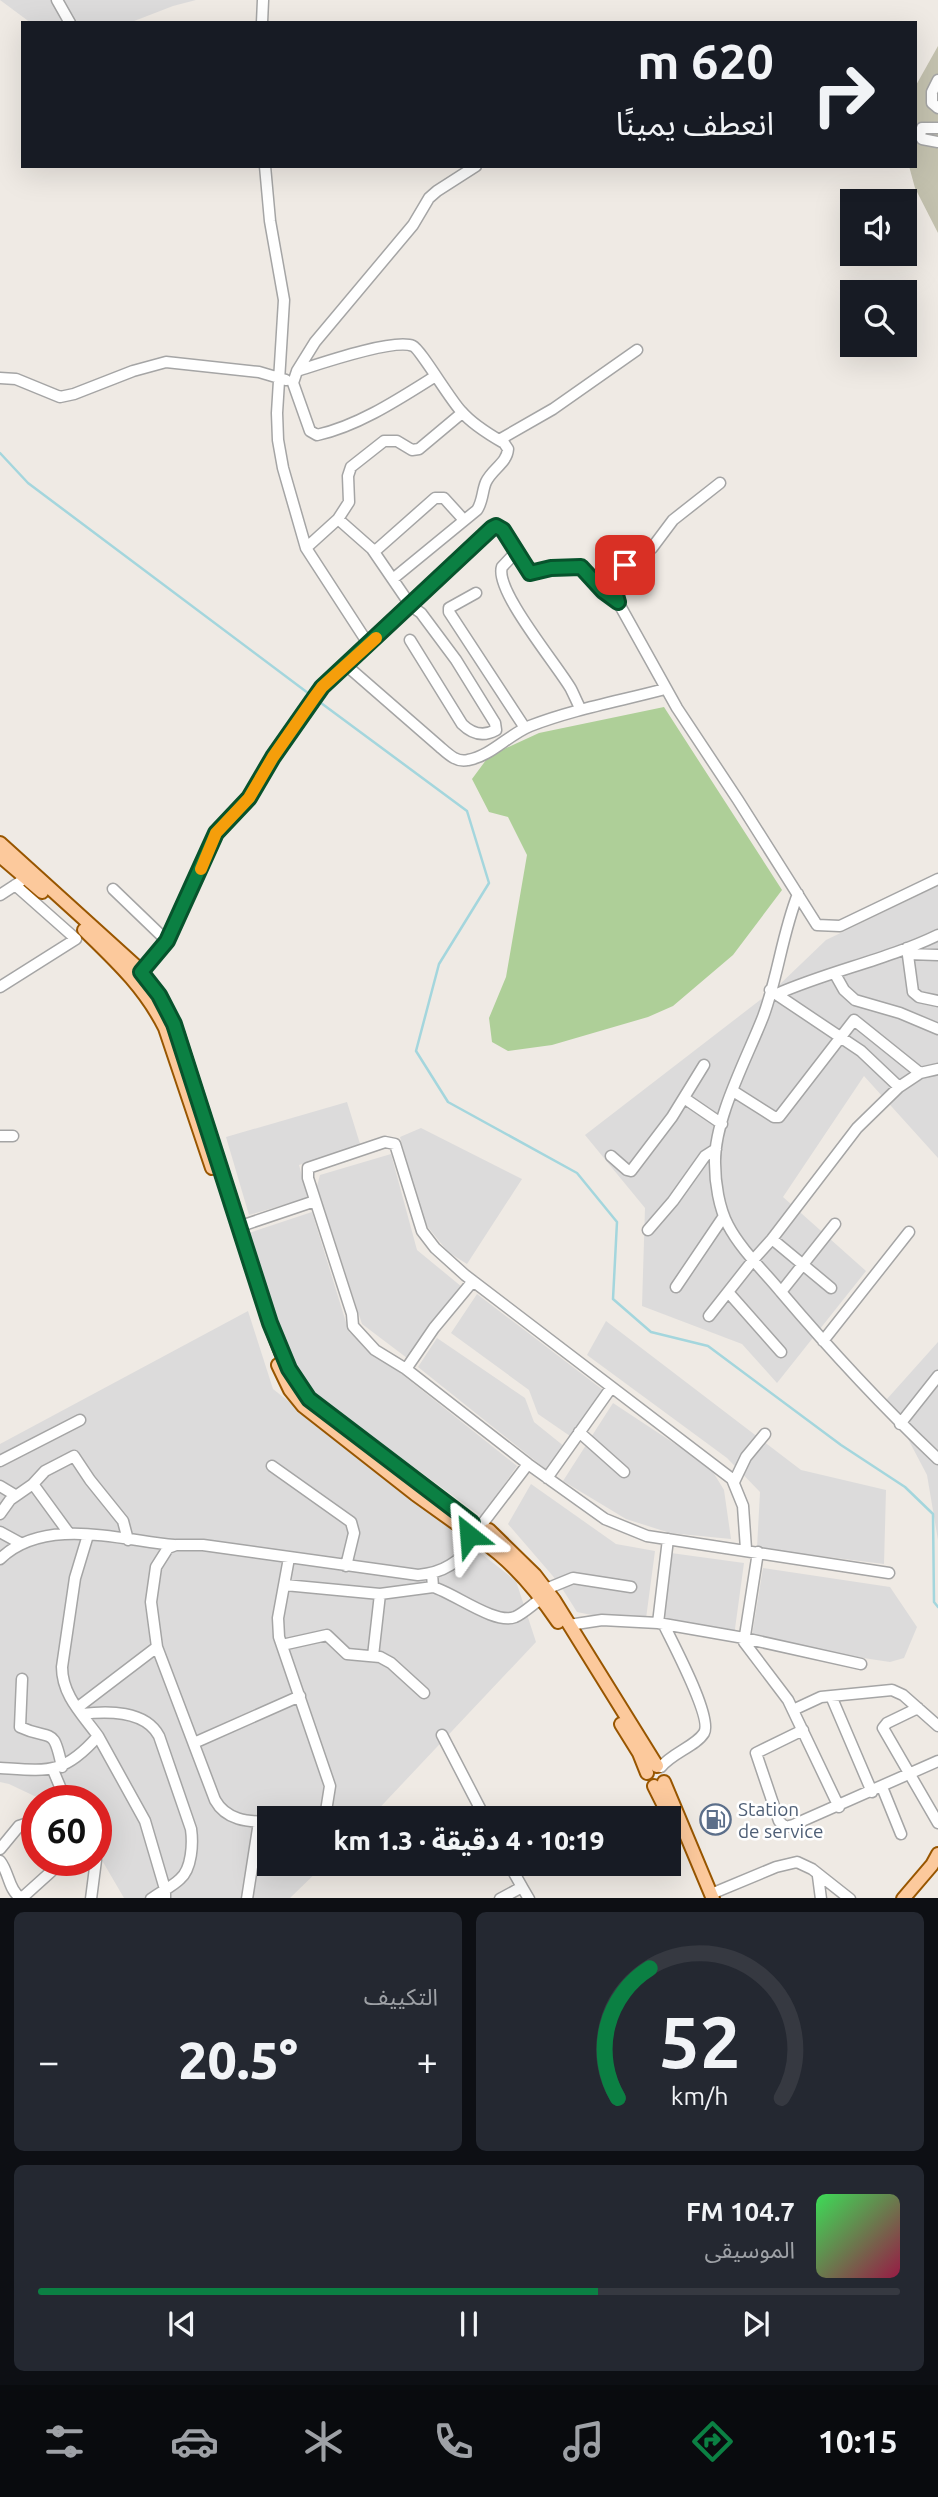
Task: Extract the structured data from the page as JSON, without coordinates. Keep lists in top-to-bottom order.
{
  "places": {
    "fuel station": ["Station de service"]
  },
  "page": {
    "turn": ["620 m", "انعطف يمينًا"],
    "limit": "60",
    "trip": "10:19 · 4 دقيقة · 1.3 km",
    "tile": "التكييف",
    "heat": ["−", "20.5°", "+"],
    "song": ["104.7 FM", "الموسيقى"],
    "tabs": "10:15",
    "gauge": ["52", "km/h"]
  }
}
